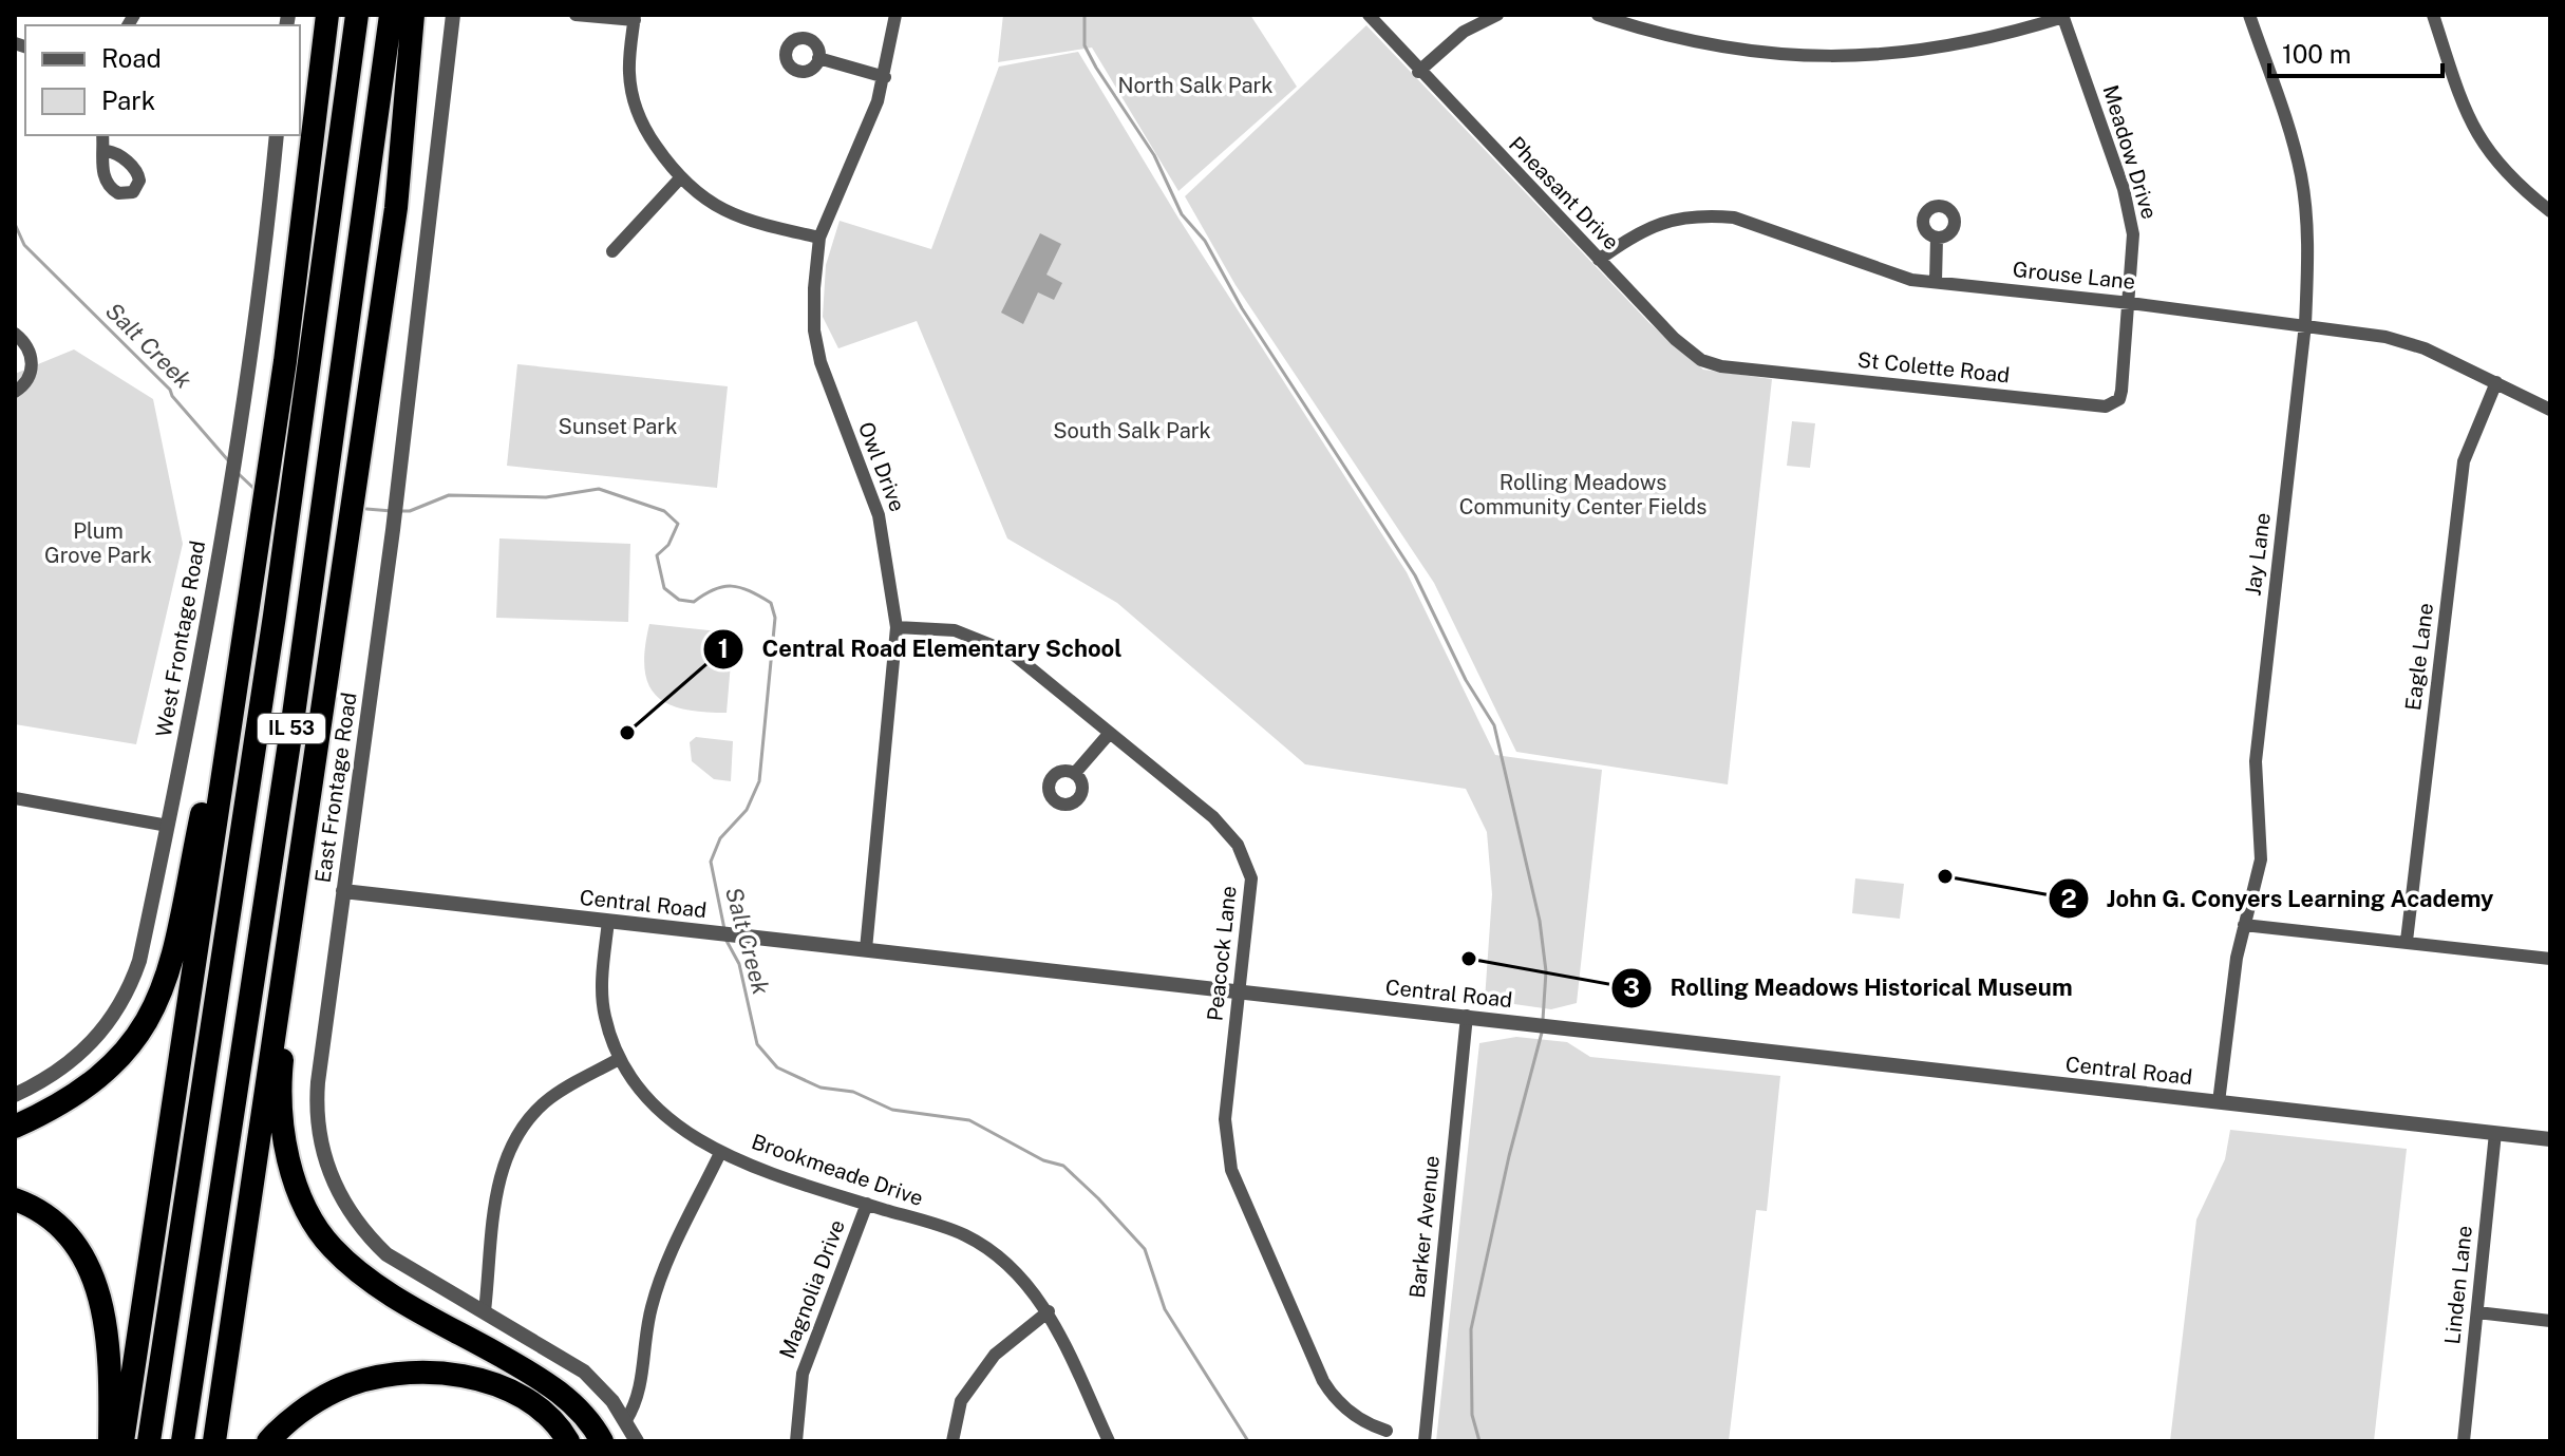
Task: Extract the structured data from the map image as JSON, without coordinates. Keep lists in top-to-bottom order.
{
  "streets": {
    "highway": ["IL 53"],
    "street": [
      "Meadow Drive",
      "Pheasant Drive",
      "Grouse Lane",
      "St Colette Road",
      "Owl Drive",
      "Jay Lane",
      "West Frontage Road",
      "Eagle Lane",
      "East Frontage Road",
      "Central Road",
      "Peacock Lane",
      "Brookmeade Drive",
      "Barker Avenue",
      "Linden Lane",
      "Magnolia Drive"
    ]
  },
  "crossings": [
    ["Meadow Drive", "Grouse Lane"],
    ["Meadow Drive", "St Colette Road"],
    ["Pheasant Drive", "Grouse Lane"],
    ["Pheasant Drive", "St Colette Road"],
    ["Grouse Lane", "Jay Lane"],
    ["Grouse Lane", "Eagle Lane"],
    ["Owl Drive", "Central Road"],
    ["Owl Drive", "Peacock Lane"],
    ["Jay Lane", "Central Road"],
    ["East Frontage Road", "Central Road"],
    ["Central Road", "Peacock Lane"],
    ["Central Road", "Brookmeade Drive"],
    ["Central Road", "Barker Avenue"],
    ["Central Road", "Linden Lane"],
    ["Brookmeade Drive", "Magnolia Drive"]
  ],
  "water": ["Salt Creek"],
  "parks": [
    "North Salk Park",
    "Sunset Park",
    "South Salk Park",
    "Rolling Meadows Community Center Fields",
    "Plum Grove Park"
  ],
  "places": ["Central Road Elementary School", "John G. Conyers Learning Academy", "Rolling Meadows Historical Museum"],
  "legend": ["Road", "Park"],
  "scale_bar": "100 m"
}
